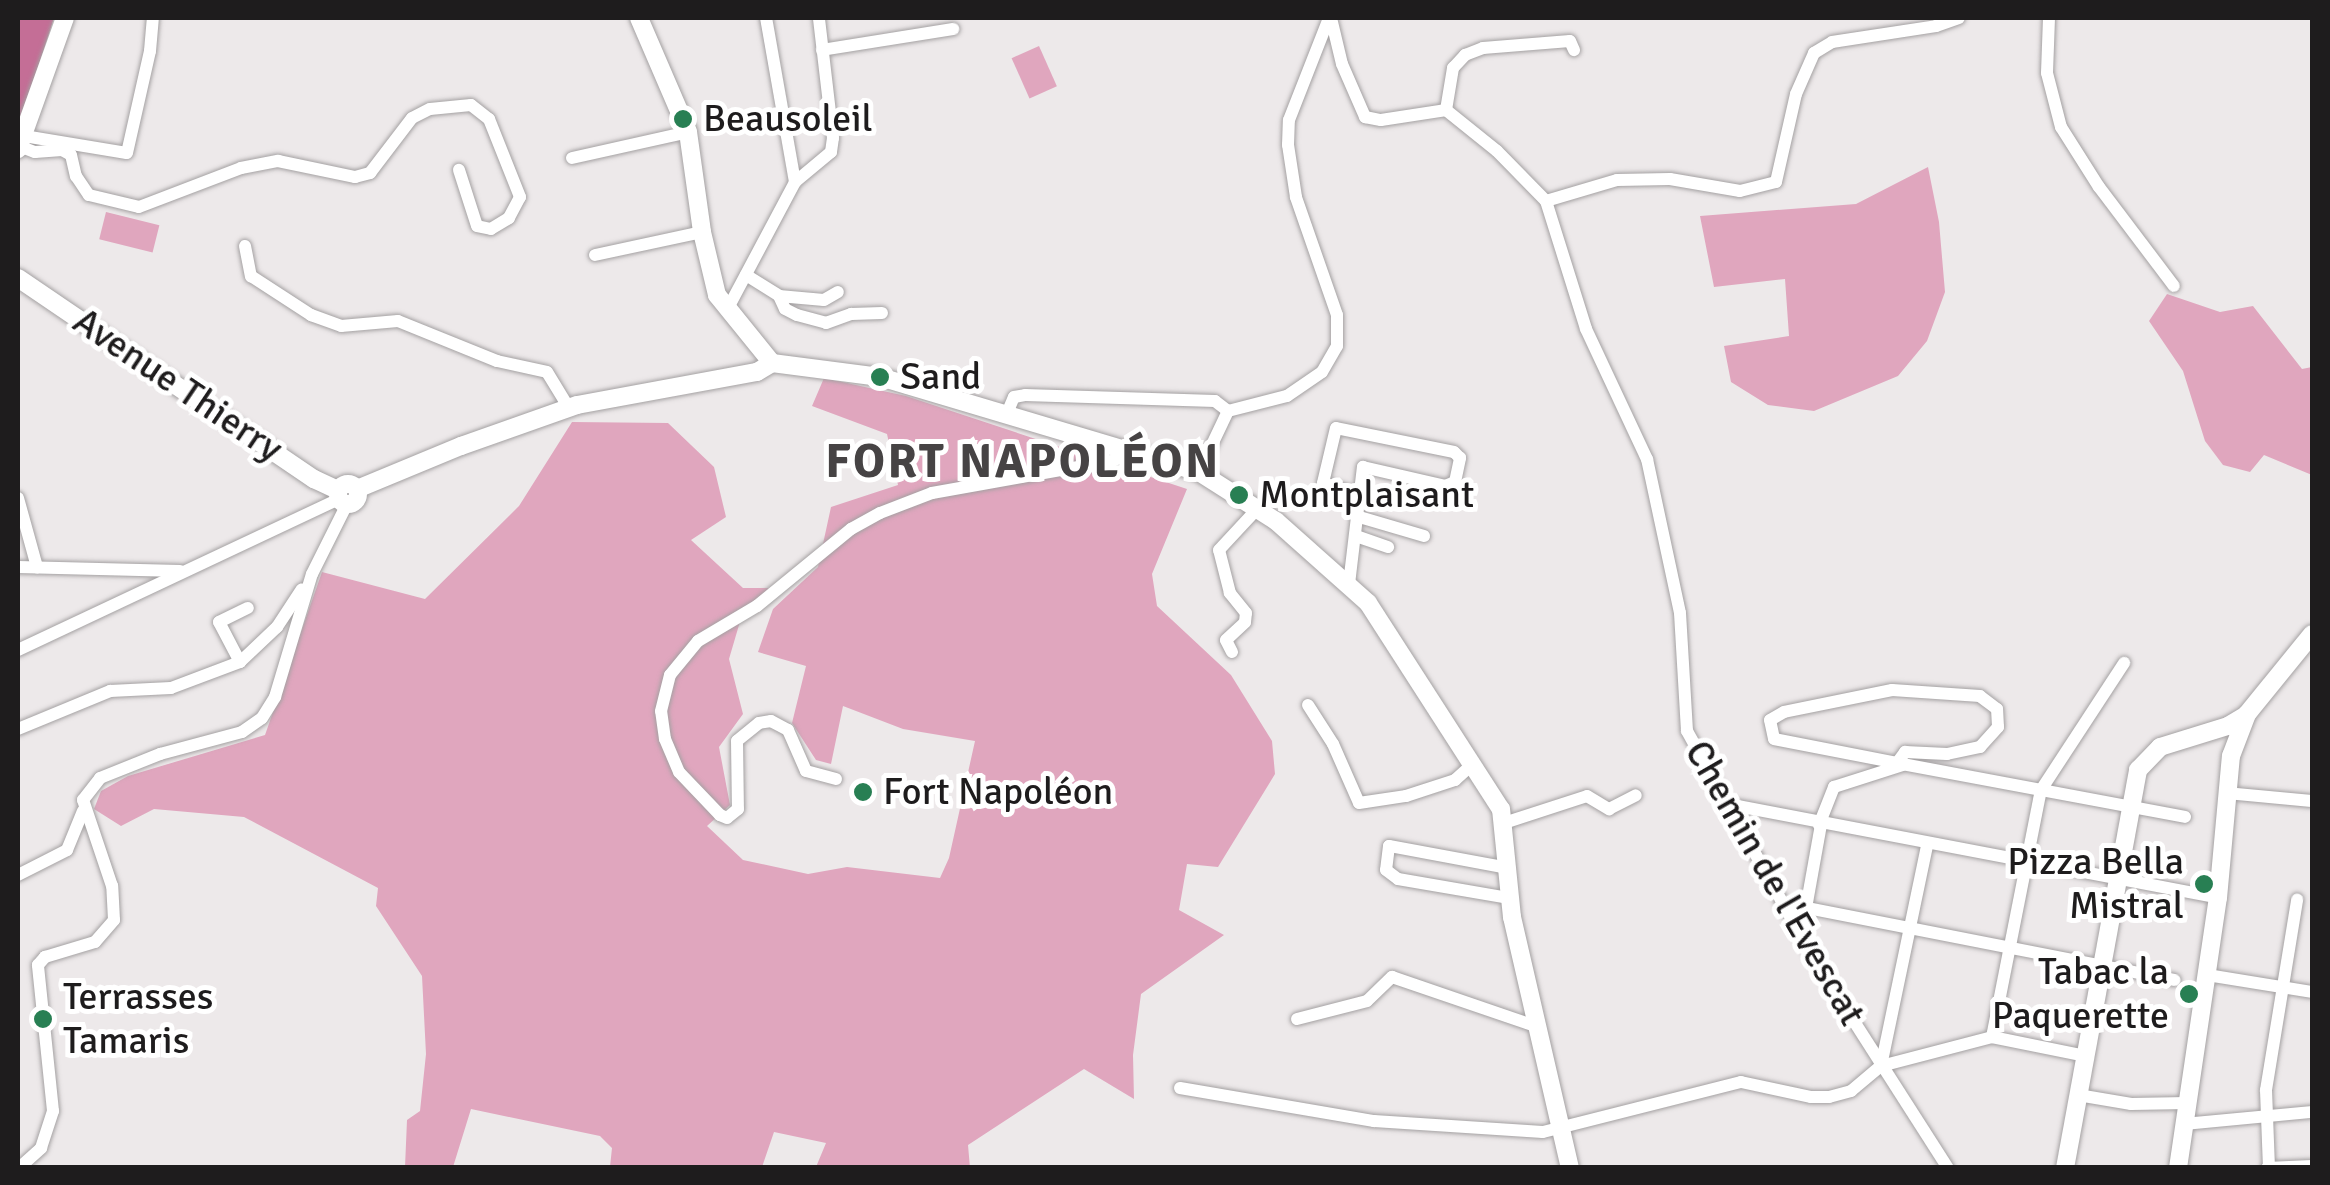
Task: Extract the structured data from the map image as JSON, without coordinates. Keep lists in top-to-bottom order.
{
  "streets": {
    "street": ["Avenue Thierry", "Chemin de l'Evescat"]
  },
  "districts": ["FORT NAPOLÉON"],
  "places": [
    "Beausoleil",
    "Sand",
    "Montplaisant",
    "Fort Napoléon",
    "Pizza Bella Mistral",
    "Tabac la Paquerette",
    "Terrasses Tamaris"
  ]
}
